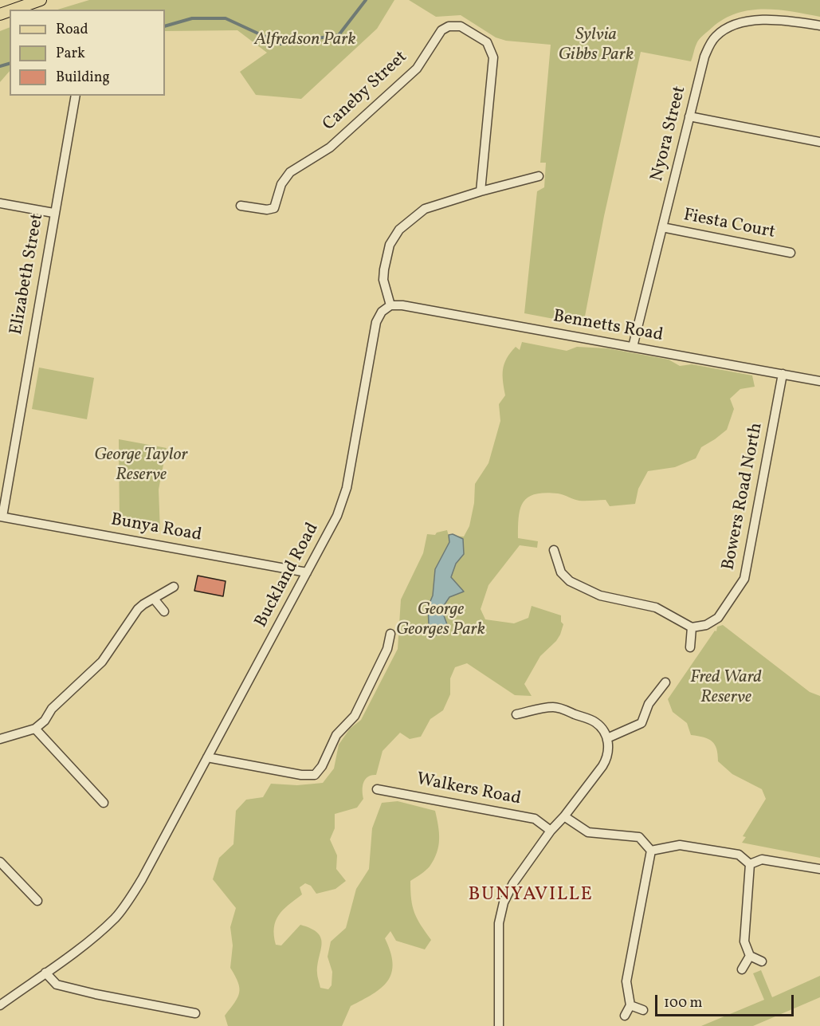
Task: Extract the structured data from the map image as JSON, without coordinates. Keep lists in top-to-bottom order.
{
  "streets": {
    "street": [
      "Caneby Street",
      "Nyora Street",
      "Fiesta Court",
      "Elizabeth Street",
      "Bennetts Road",
      "Bowers Road North",
      "Bunya Road",
      "Buckland Road",
      "Walkers Road"
    ]
  },
  "crossings": [
    ["Nyora Street", "Fiesta Court"],
    ["Nyora Street", "Bennetts Road"],
    ["Elizabeth Street", "Bunya Road"],
    ["Bennetts Road", "Bowers Road North"],
    ["Bennetts Road", "Buckland Road"],
    ["Bunya Road", "Buckland Road"]
  ],
  "districts": ["BUNYAVILLE"],
  "parks": [
    "Sylvia Gibbs Park",
    "Alfredson Park",
    "George Taylor Reserve",
    "George Georges Park",
    "Fred Ward Reserve"
  ],
  "legend": ["Road", "Park", "Building"],
  "scale_bar": "100 m"
}
